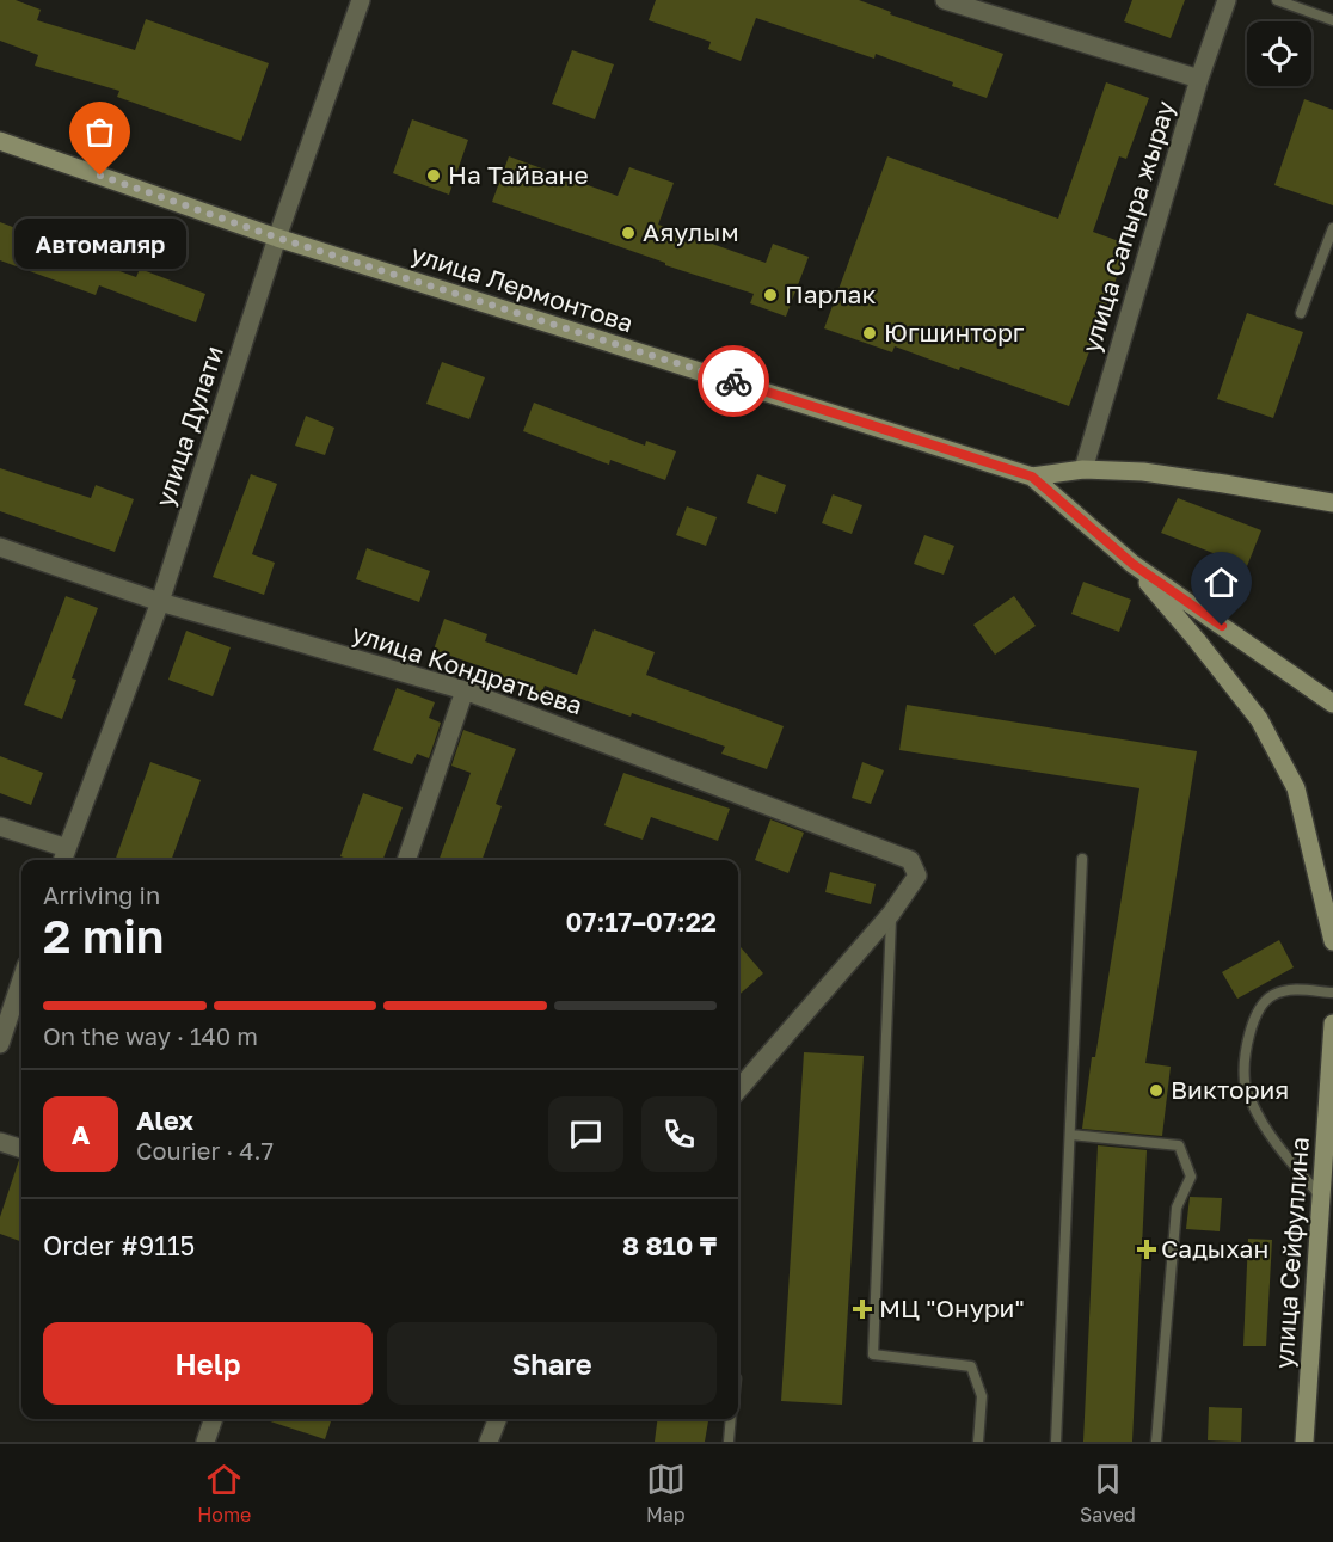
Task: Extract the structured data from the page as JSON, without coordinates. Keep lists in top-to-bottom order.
{
  "streets": {
    "main road": ["улица Лермонтова", "улица Сейфуллина"],
    "street": ["улица Сапыра жырау", "улица Дулати", "улица Кондратьева"]
  },
  "crossings": [
    ["улица Лермонтова", "улица Дулати"],
    ["улица Дулати", "улица Кондратьева"]
  ],
  "places": {
    "other": [
      "Автомаляр",
      "На Тайване",
      "Аяулым",
      "Парлак",
      "Югшинторг",
      "Виктория"
    ],
    "health": ["Садыхан", "МЦ \"Онури\""]
  },
  "page": {
    "bubble": "Автомаляр",
    "heading": ["2 min", "Arriving in", "07:17–07:22"],
    "panel": [
      "Alex",
      "Courier · 4.7",
      "Order #9115",
      "8 810 ₸"
    ],
    "bar": "On the way · 140 m",
    "round": "A",
    "buttons": ["Help", "Share"],
    "tabs": ["Home", "Map", "Saved"]
  }
}
